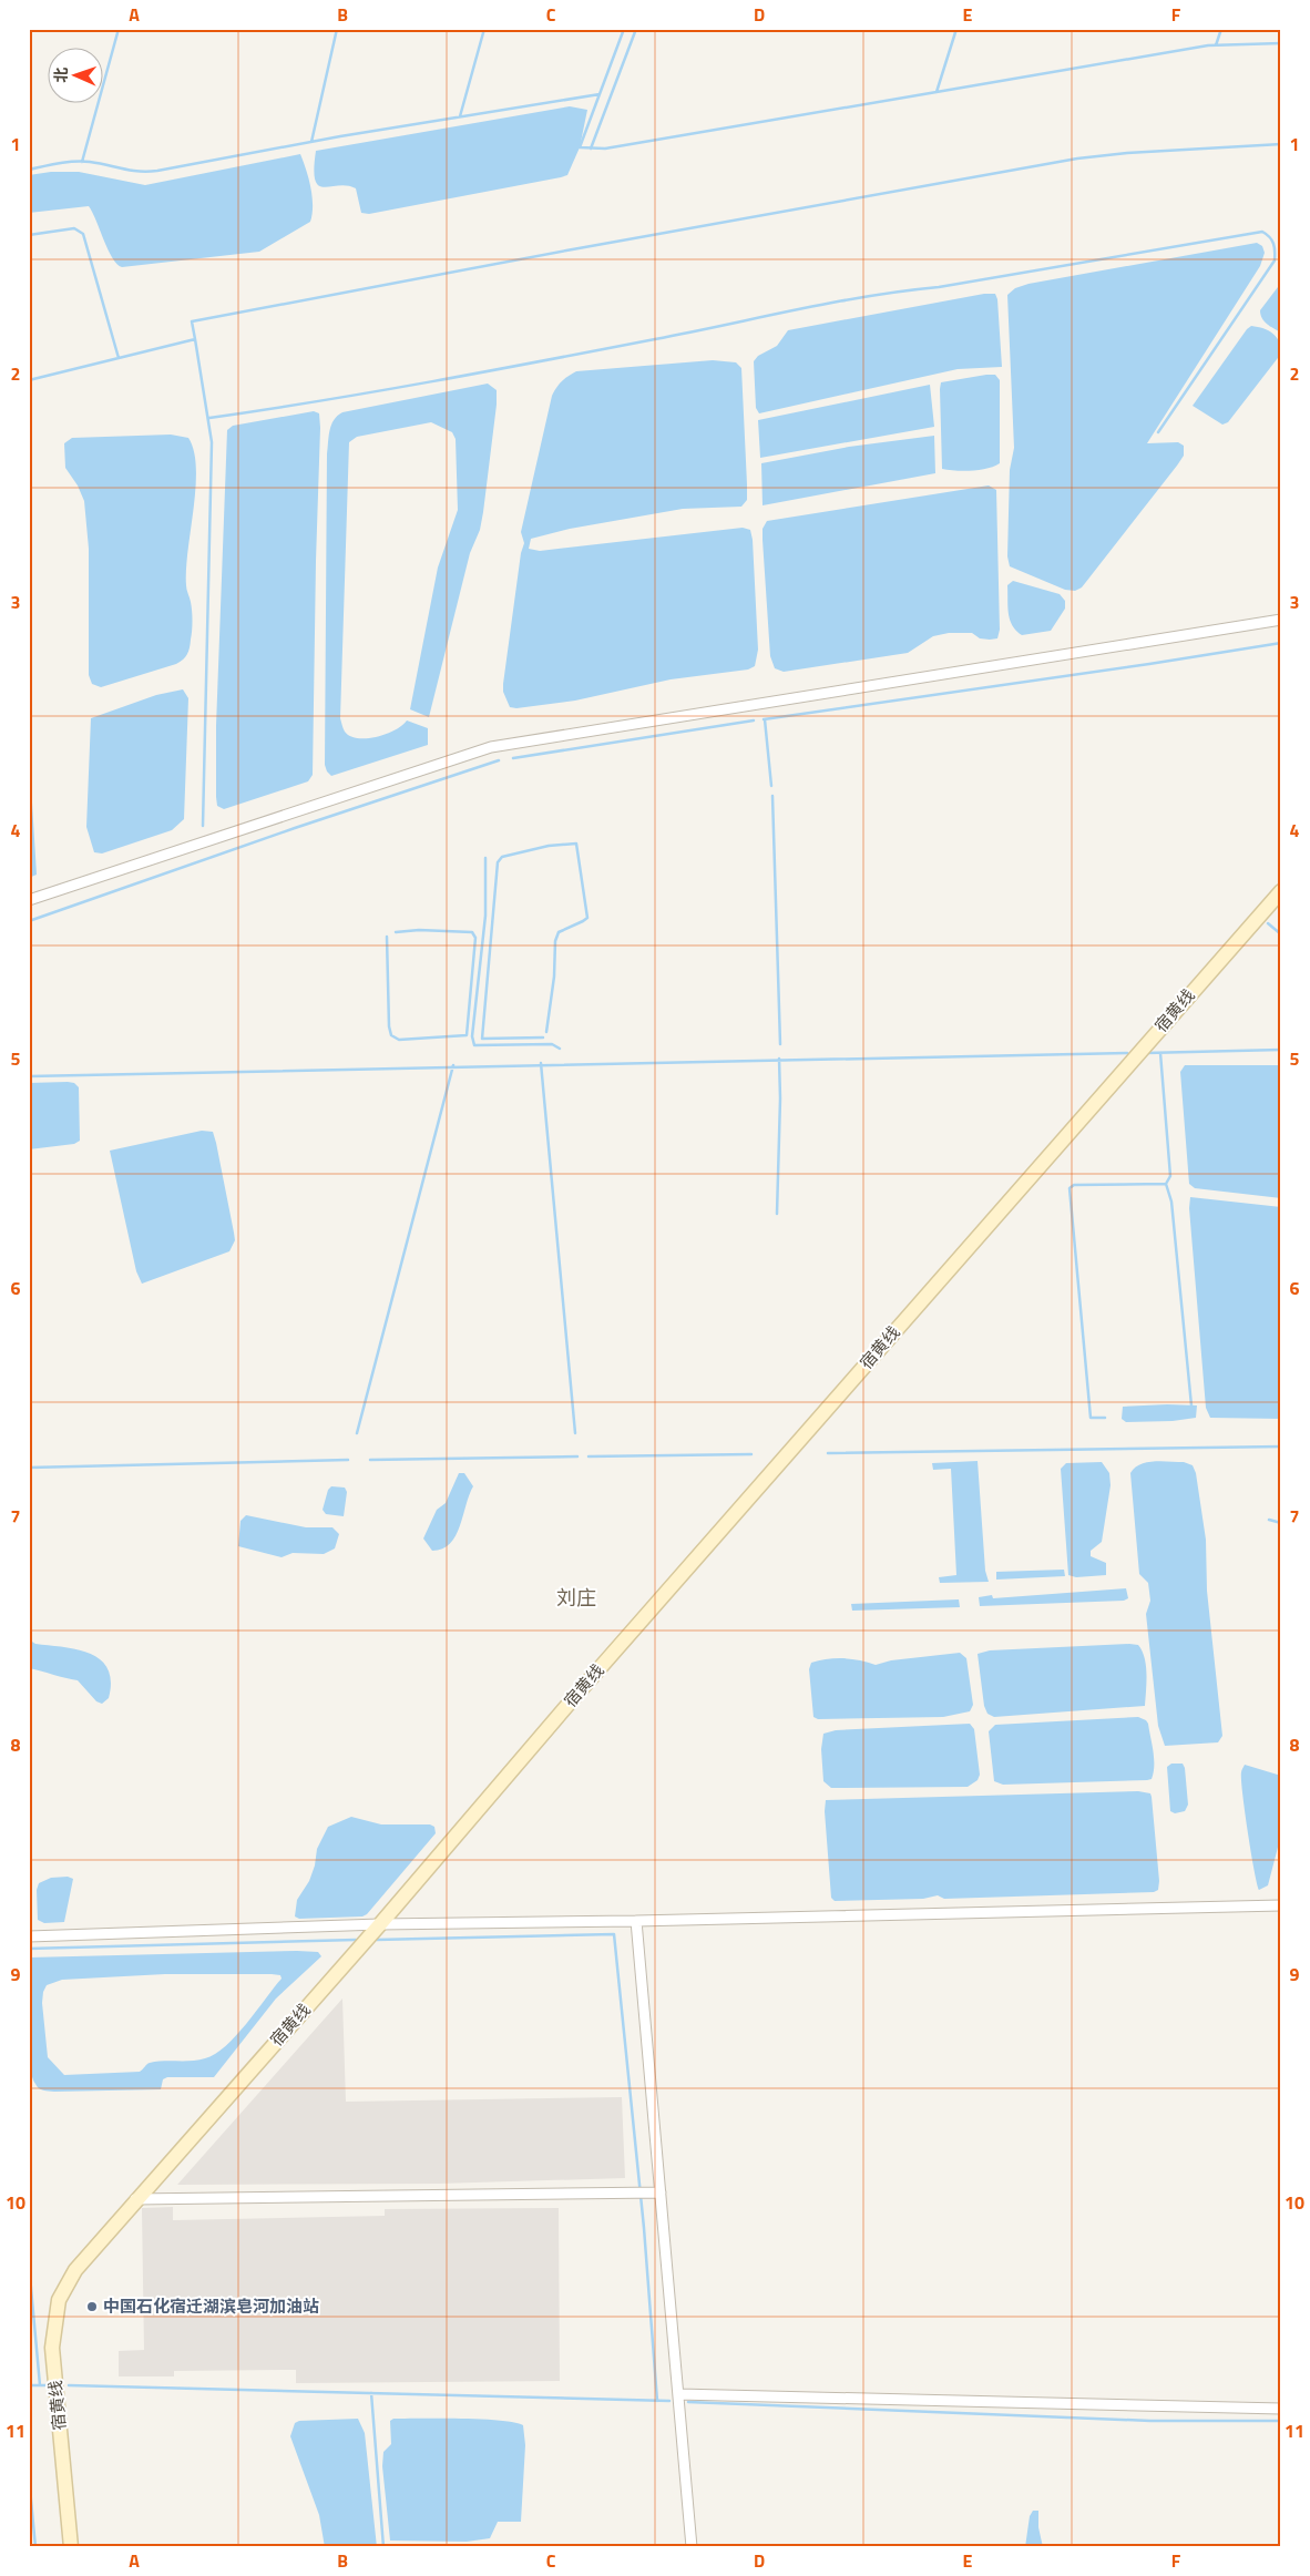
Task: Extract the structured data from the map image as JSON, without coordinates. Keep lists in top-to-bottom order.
{
  "streets": {
    "main road": ["宿黄线"]
  },
  "districts": ["刘庄"],
  "places": ["中国石化宿迁湖滨皂河加油站"],
  "north": "left",
  "grid": {
    "columns": [
      "A",
      "B",
      "C",
      "D",
      "E",
      "F"
    ],
    "rows": [
      "1",
      "2",
      "3",
      "4",
      "5",
      "6",
      "7",
      "8",
      "9",
      "10",
      "11"
    ]
  }
}
